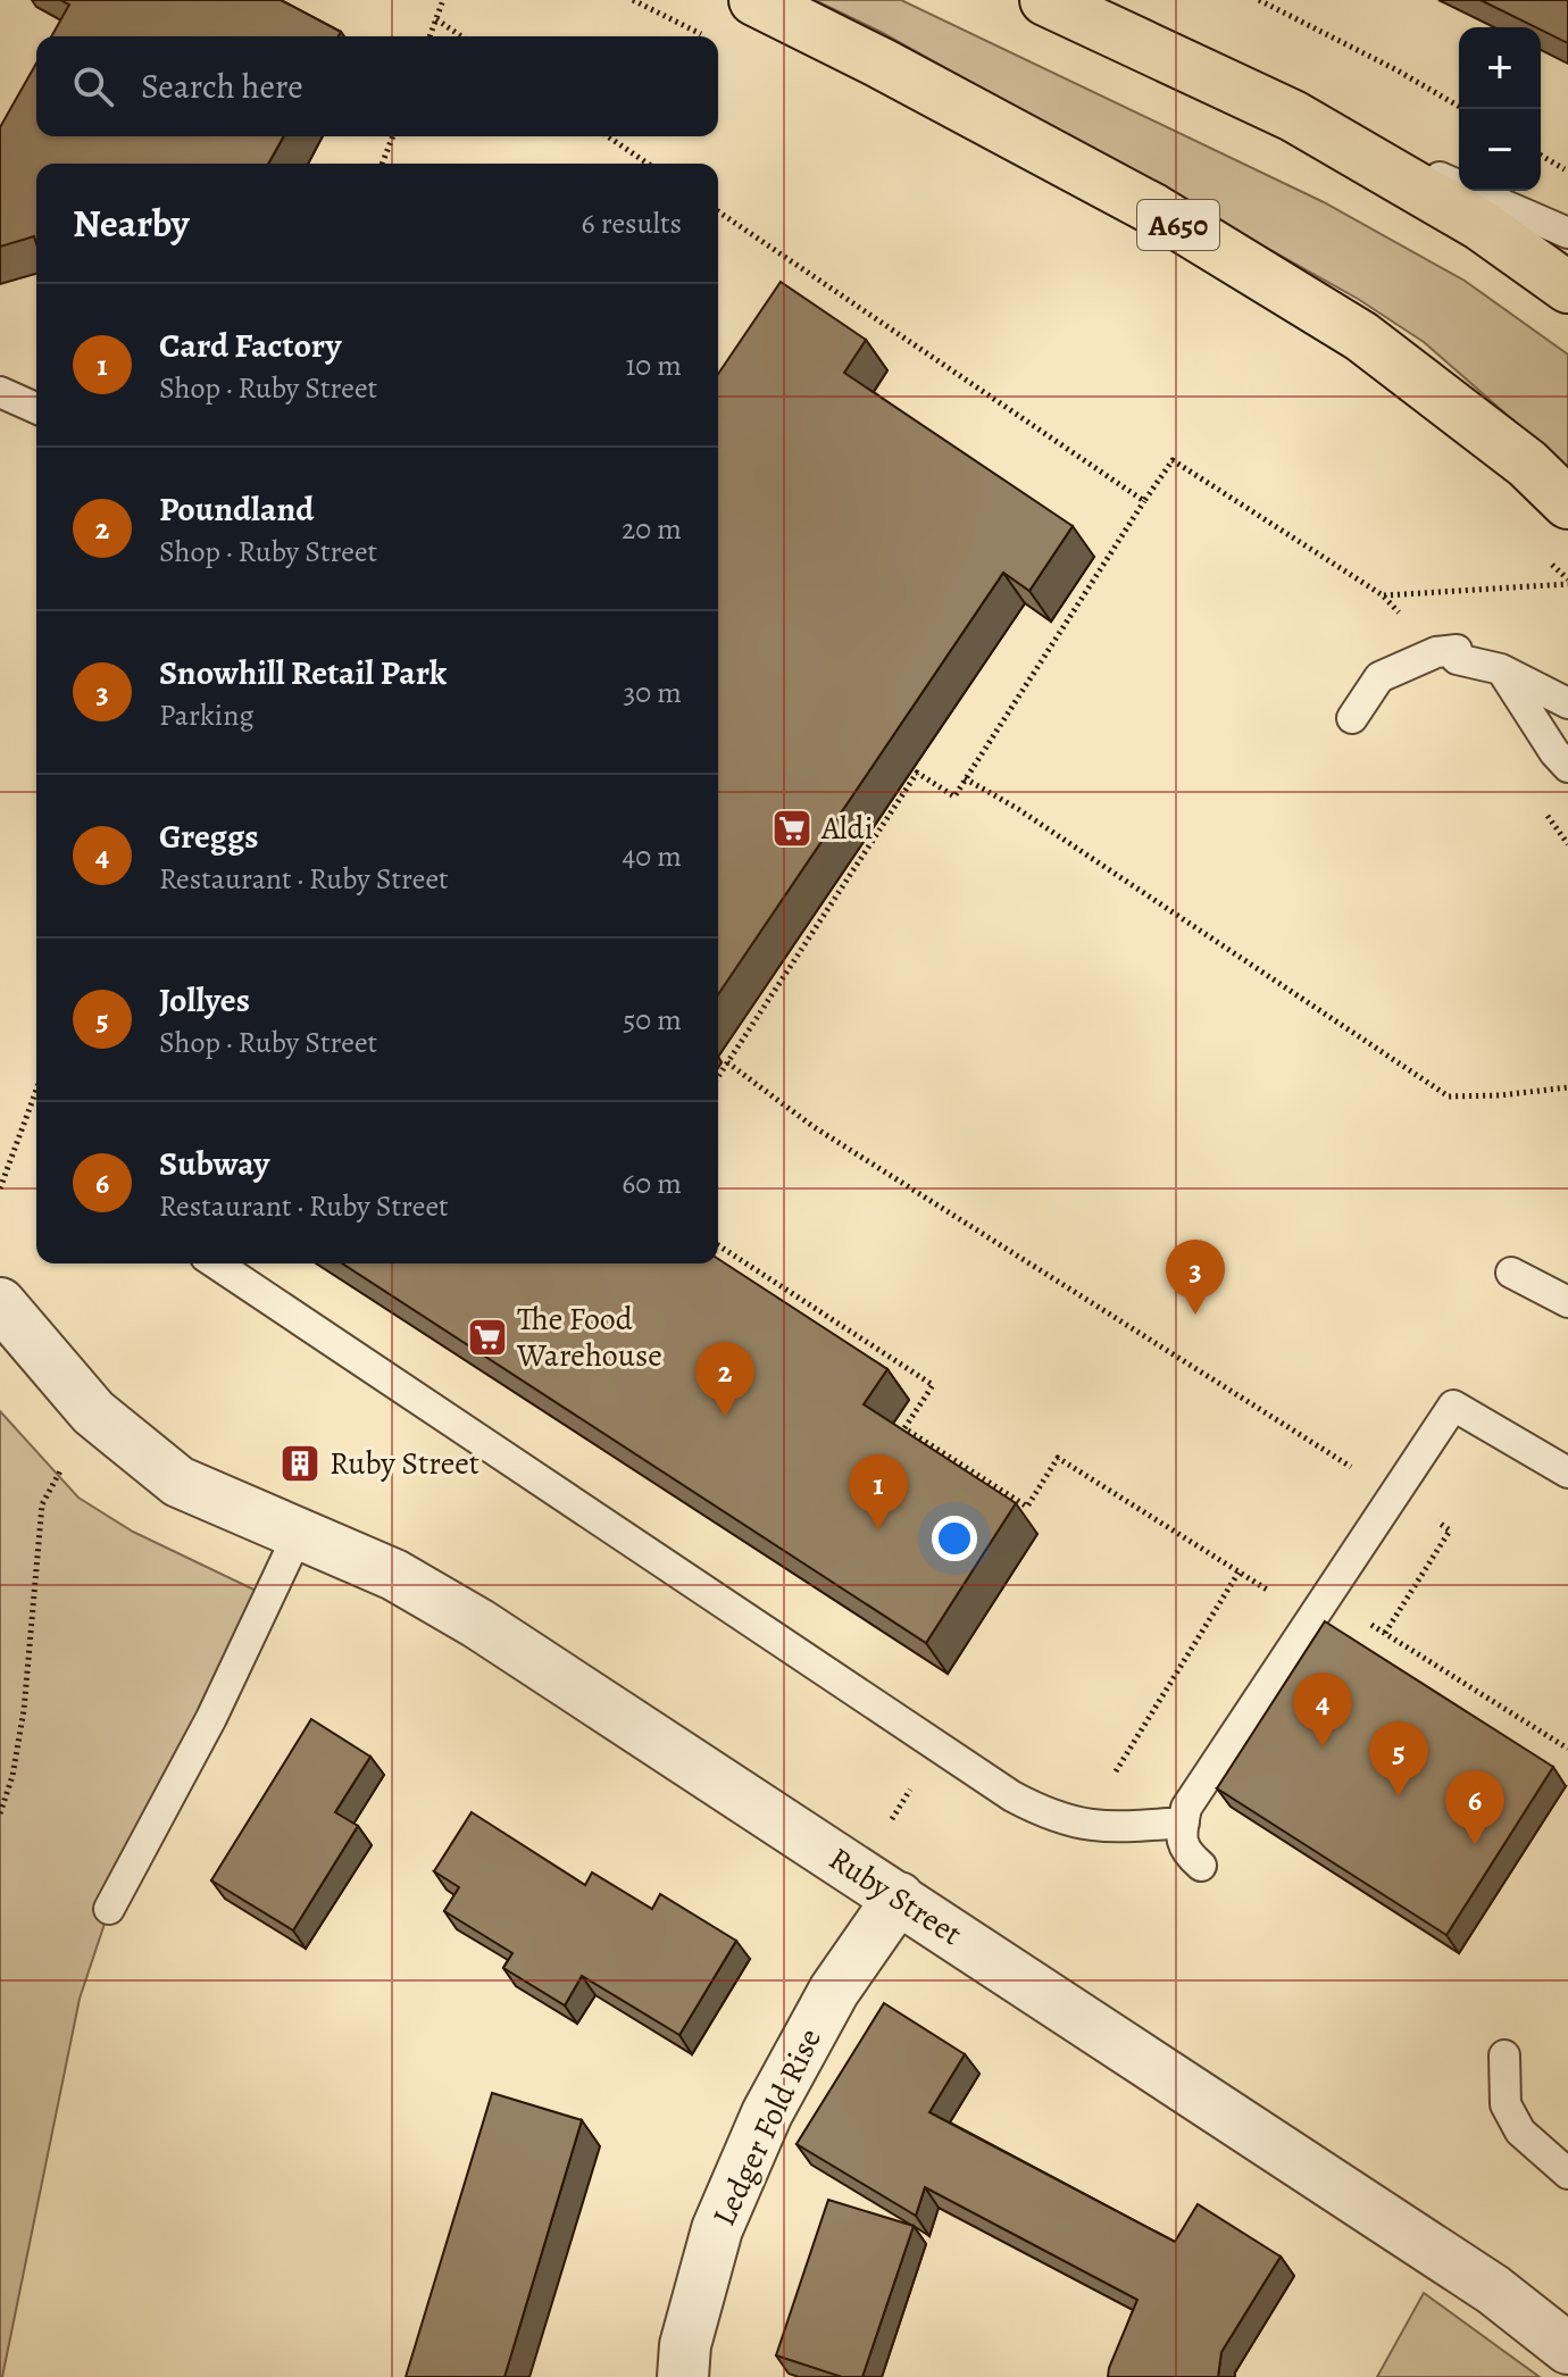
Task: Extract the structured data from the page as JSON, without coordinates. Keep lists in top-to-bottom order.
{
  "streets": {
    "highway": ["A650"],
    "street": ["Ruby Street", "Ledger Fold Rise"]
  },
  "crossings": [
    ["Ruby Street", "Ledger Fold Rise"]
  ],
  "places": {
    "supermarket": ["Aldi", "The Food Warehouse"],
    "building": ["Ruby Street"]
  },
  "page": {
    "map_buttons": ["+", "−"],
    "search": "Search here",
    "heading": ["Nearby", "6 results"],
    "list": [
      {
        "mark": "1",
        "name": "Card Factory",
        "note": "Shop · Ruby Street",
        "value": "10 m"
      },
      {
        "mark": "2",
        "name": "Poundland",
        "note": "Shop · Ruby Street",
        "value": "20 m"
      },
      {
        "mark": "3",
        "name": "Snowhill Retail Park",
        "note": "Parking",
        "value": "30 m"
      },
      {
        "mark": "4",
        "name": "Greggs",
        "note": "Restaurant · Ruby Street",
        "value": "40 m"
      },
      {
        "mark": "5",
        "name": "Jollyes",
        "note": "Shop · Ruby Street",
        "value": "50 m"
      },
      {
        "mark": "6",
        "name": "Subway",
        "note": "Restaurant · Ruby Street",
        "value": "60 m"
      }
    ],
    "pins": [
      "3",
      "2",
      "1",
      "4",
      "5",
      "6"
    ]
  }
}
